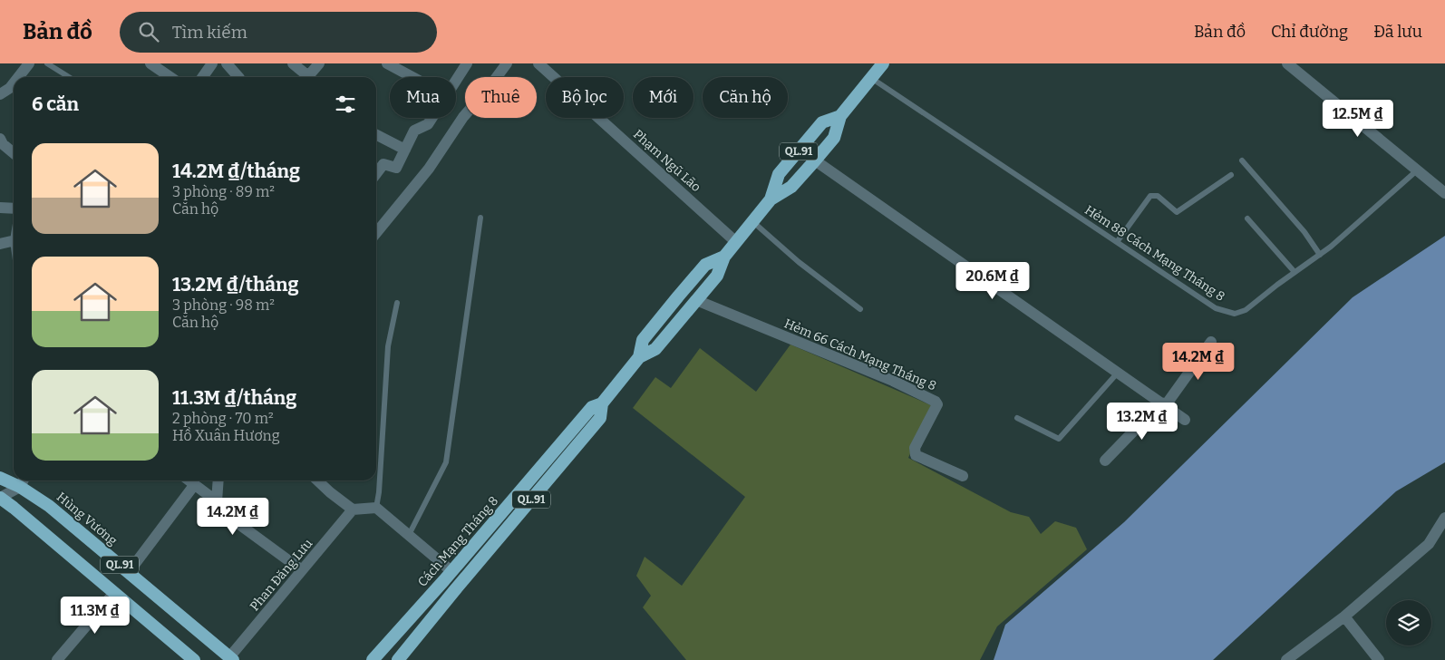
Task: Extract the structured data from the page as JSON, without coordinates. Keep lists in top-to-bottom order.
{
  "streets": {
    "highway": ["QL.91", "Hùng Vương", "Cách Mạng Tháng 8"],
    "street": ["Phạm Ngũ Lão", "Hẻm 66 Cách Mạng Tháng 8", "Phan Đăng Lưu"],
    "lane": ["Hẻm 88 Cách Mạng Tháng 8"]
  },
  "crossings": [
    ["Phạm Ngũ Lão", "Cách Mạng Tháng 8"],
    ["Hẻm 88 Cách Mạng Tháng 8", "Cách Mạng Tháng 8"],
    ["Hẻm 66 Cách Mạng Tháng 8", "Cách Mạng Tháng 8"],
    ["Hùng Vương", "Phan Đăng Lưu"]
  ],
  "page": {
    "header": "Bản đồ",
    "search": "Tìm kiếm",
    "nav": ["Bản đồ", "Chỉ đường", "Đã lưu"],
    "chip": [
      "Mua",
      "Thuê",
      "Bộ lọc",
      "Mới",
      "Căn hộ"
    ],
    "heading": "6 căn",
    "price": [
      "12.5M ₫",
      "20.6M ₫",
      "14.2M ₫",
      "13.2M ₫",
      "14.2M ₫",
      "11.3M ₫"
    ],
    "list": [
      {
        "name": "14.2M ₫/tháng",
        "note": "3 phòng · 89 m² · Căn hộ"
      },
      {
        "name": "13.2M ₫/tháng",
        "note": "3 phòng · 98 m² · Căn hộ"
      },
      {
        "name": "11.3M ₫/tháng",
        "note": "2 phòng · 70 m² · Hồ Xuân Hương"
      }
    ]
  }
}
